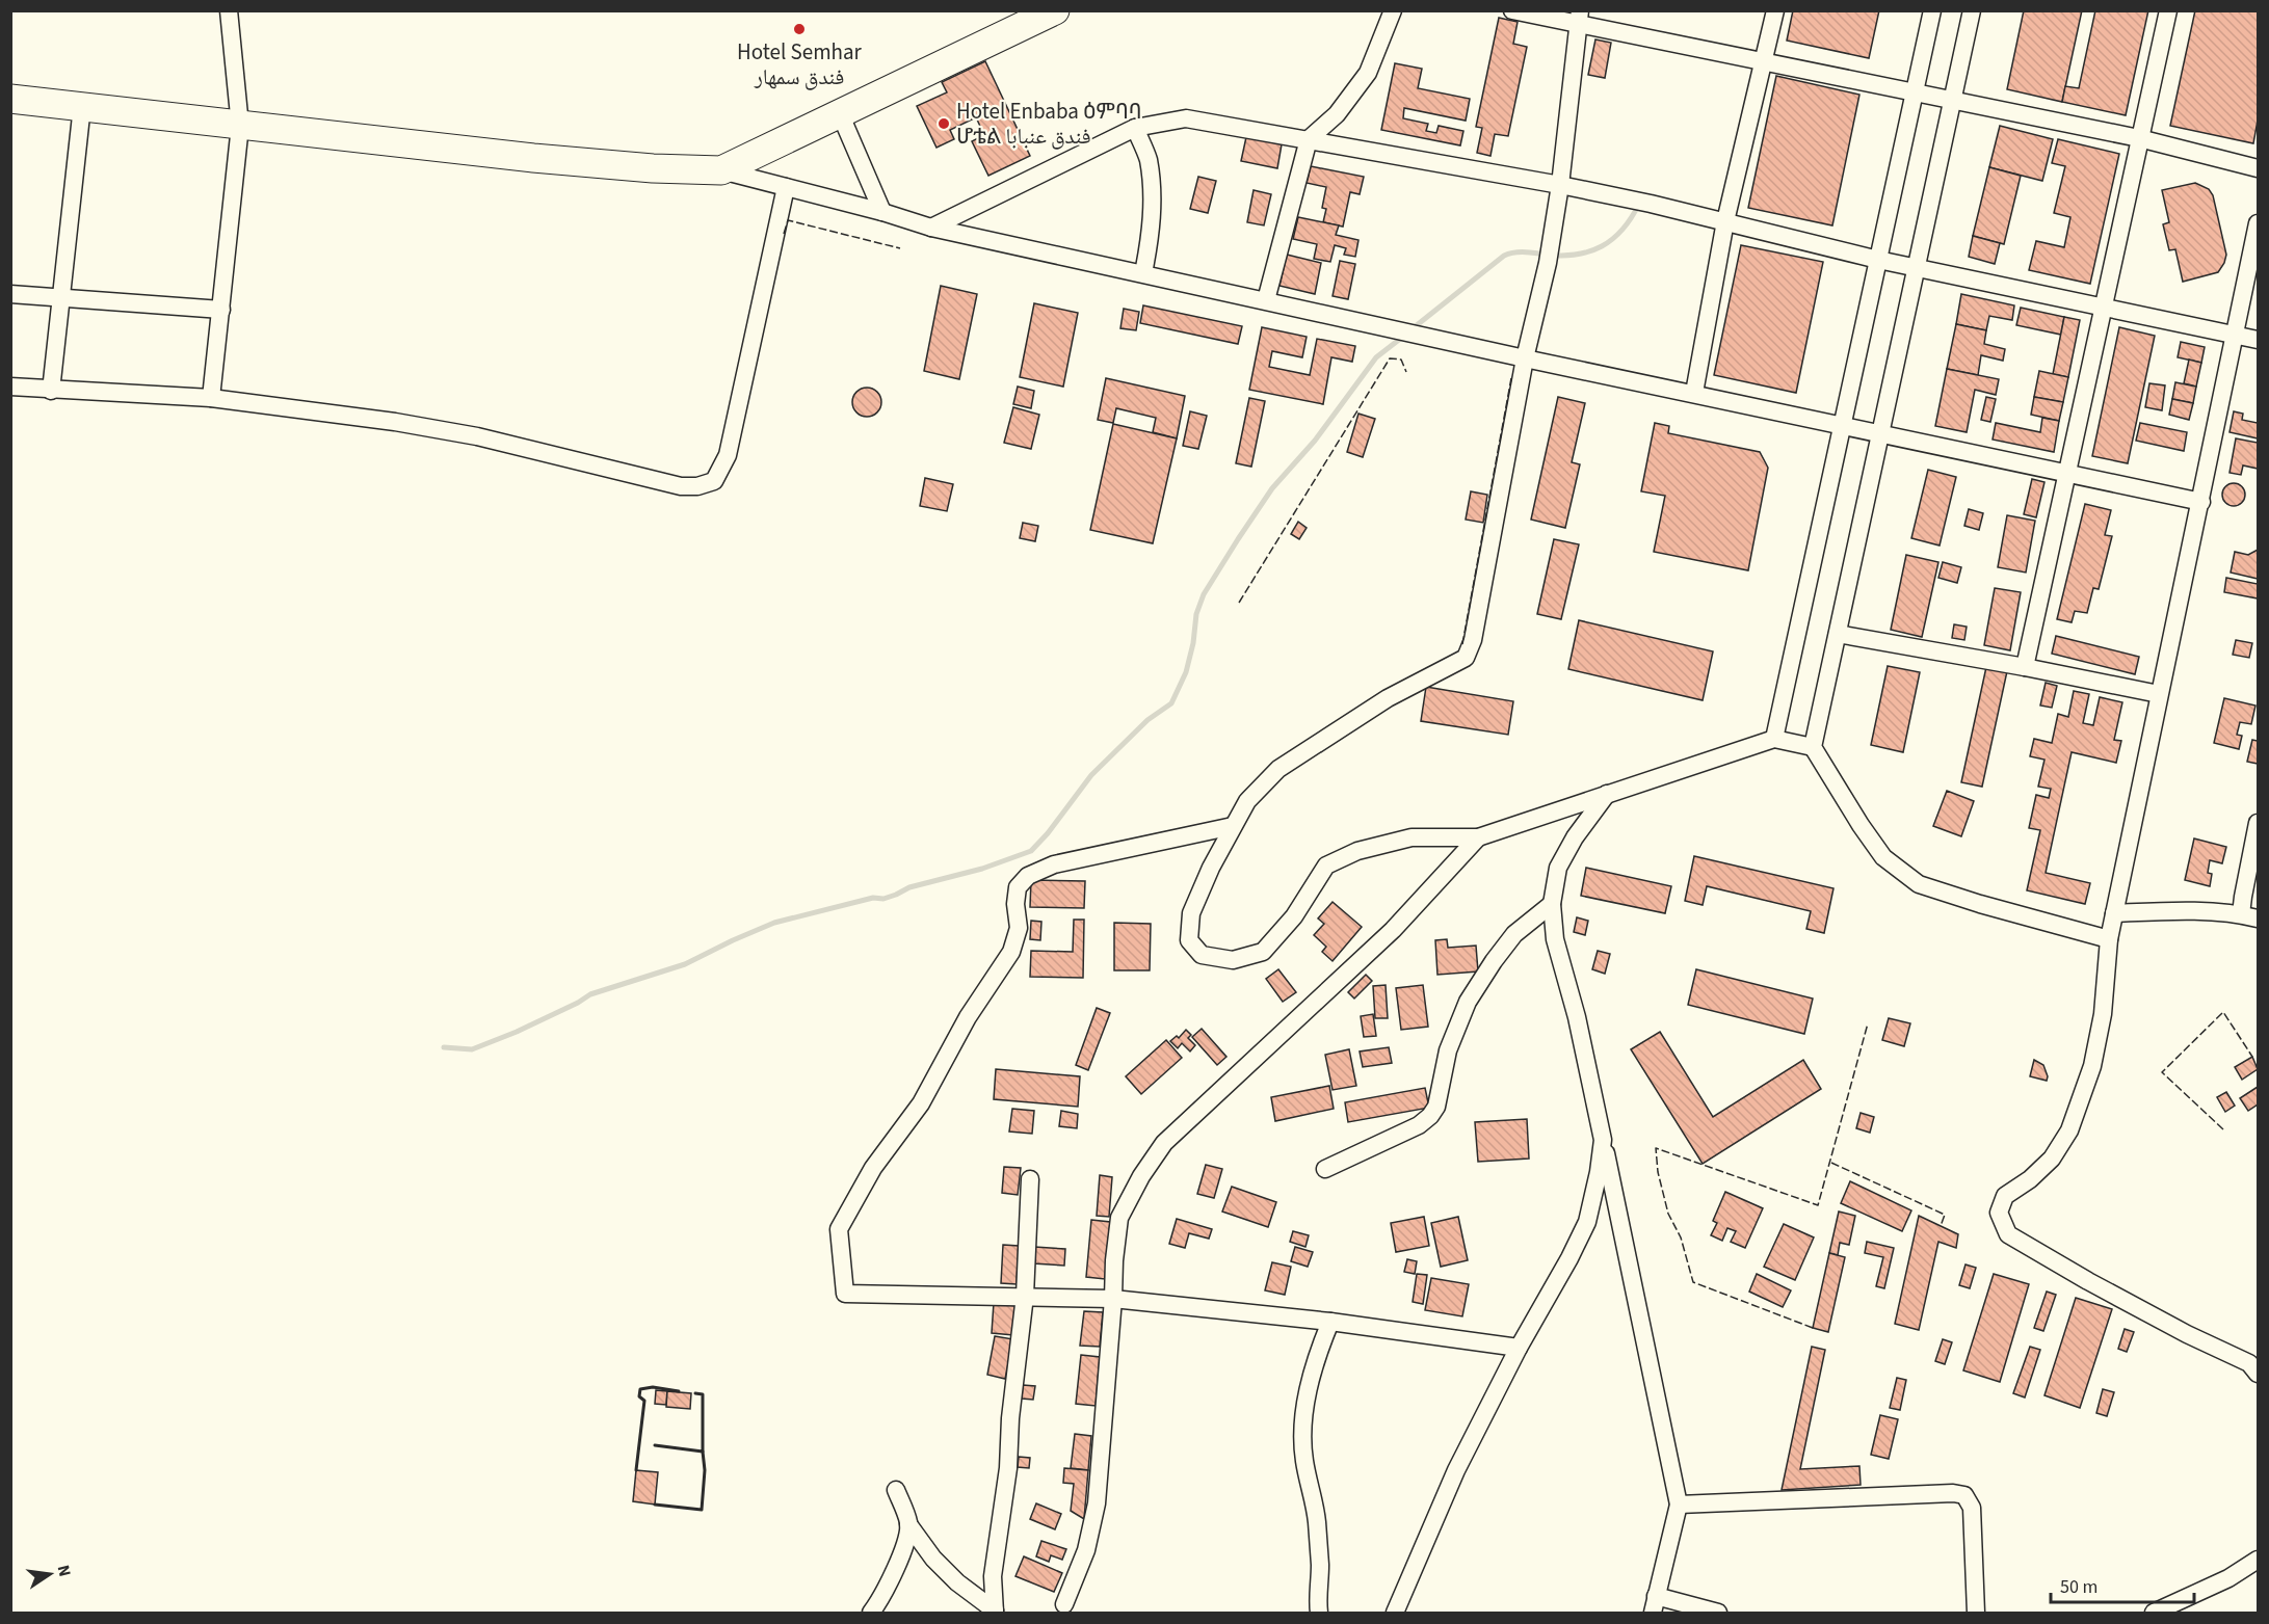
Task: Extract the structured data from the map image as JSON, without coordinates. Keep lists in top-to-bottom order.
{
  "places": ["Hotel Semhar فندق سمهار", "Hotel Enbaba ዕምባባ ሆቴል فندق عنبابا"],
  "scale_bar": "50 m",
  "north": "right"
}
